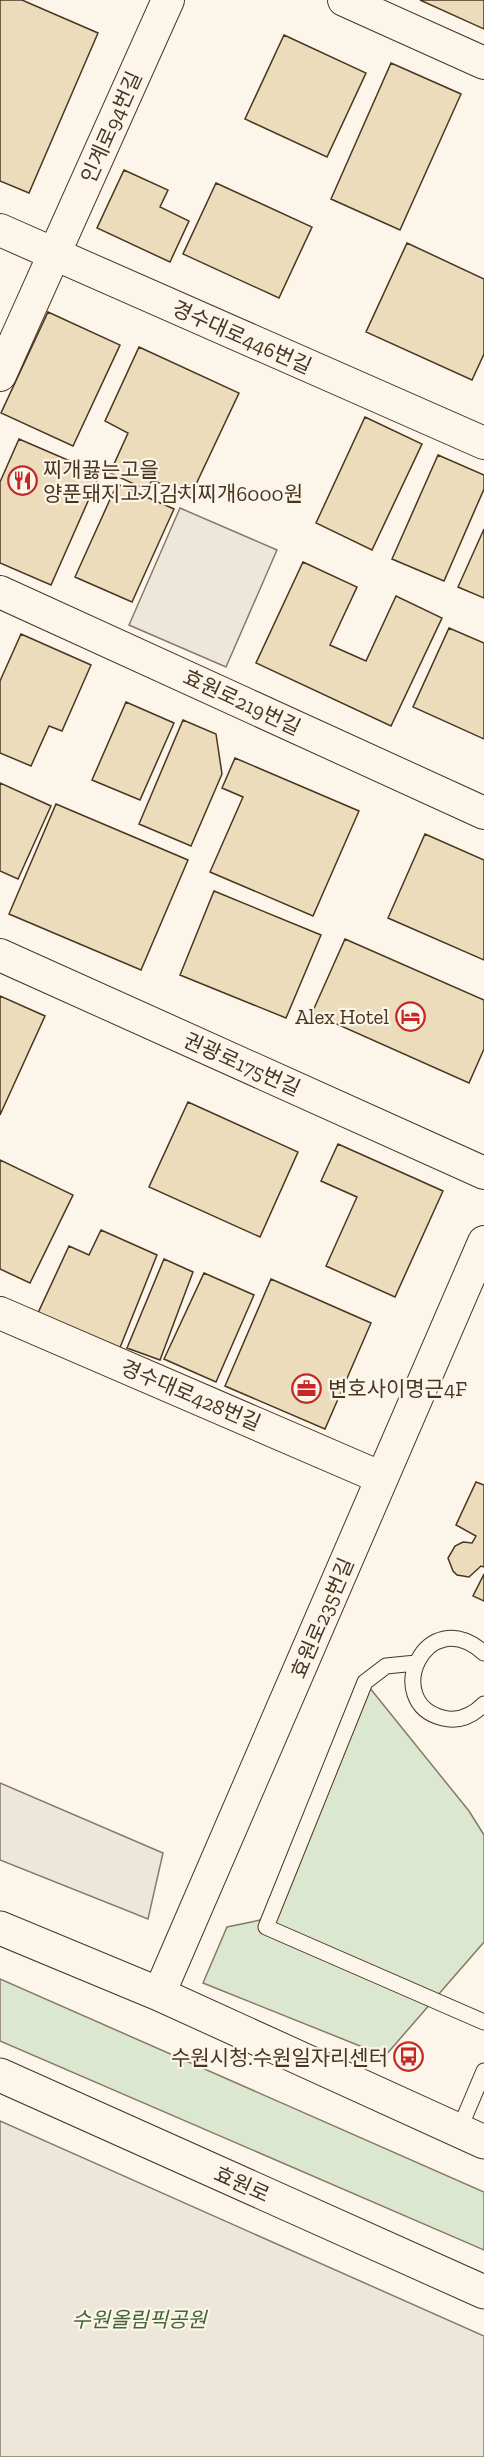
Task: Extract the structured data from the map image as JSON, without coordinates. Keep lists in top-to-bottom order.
{
  "streets": {
    "street": [
      "인계로94번길",
      "경수대로446번길",
      "효원로219번길",
      "권광로175번길",
      "경수대로428번길",
      "효원로235번길",
      "효원로"
    ]
  },
  "crossings": [
    ["인계로94번길", "경수대로446번길"],
    ["경수대로428번길", "효원로235번길"]
  ],
  "parks": ["수원올림픽공원"],
  "places": {
    "restaurant": ["찌개끓는고을 양푼돼지고기김치찌개6000원"],
    "hotel": ["Alex Hotel"],
    "office": ["변호사이명근4F"],
    "bus stop": ["수원시청.수원일자리센터"]
  }
}
